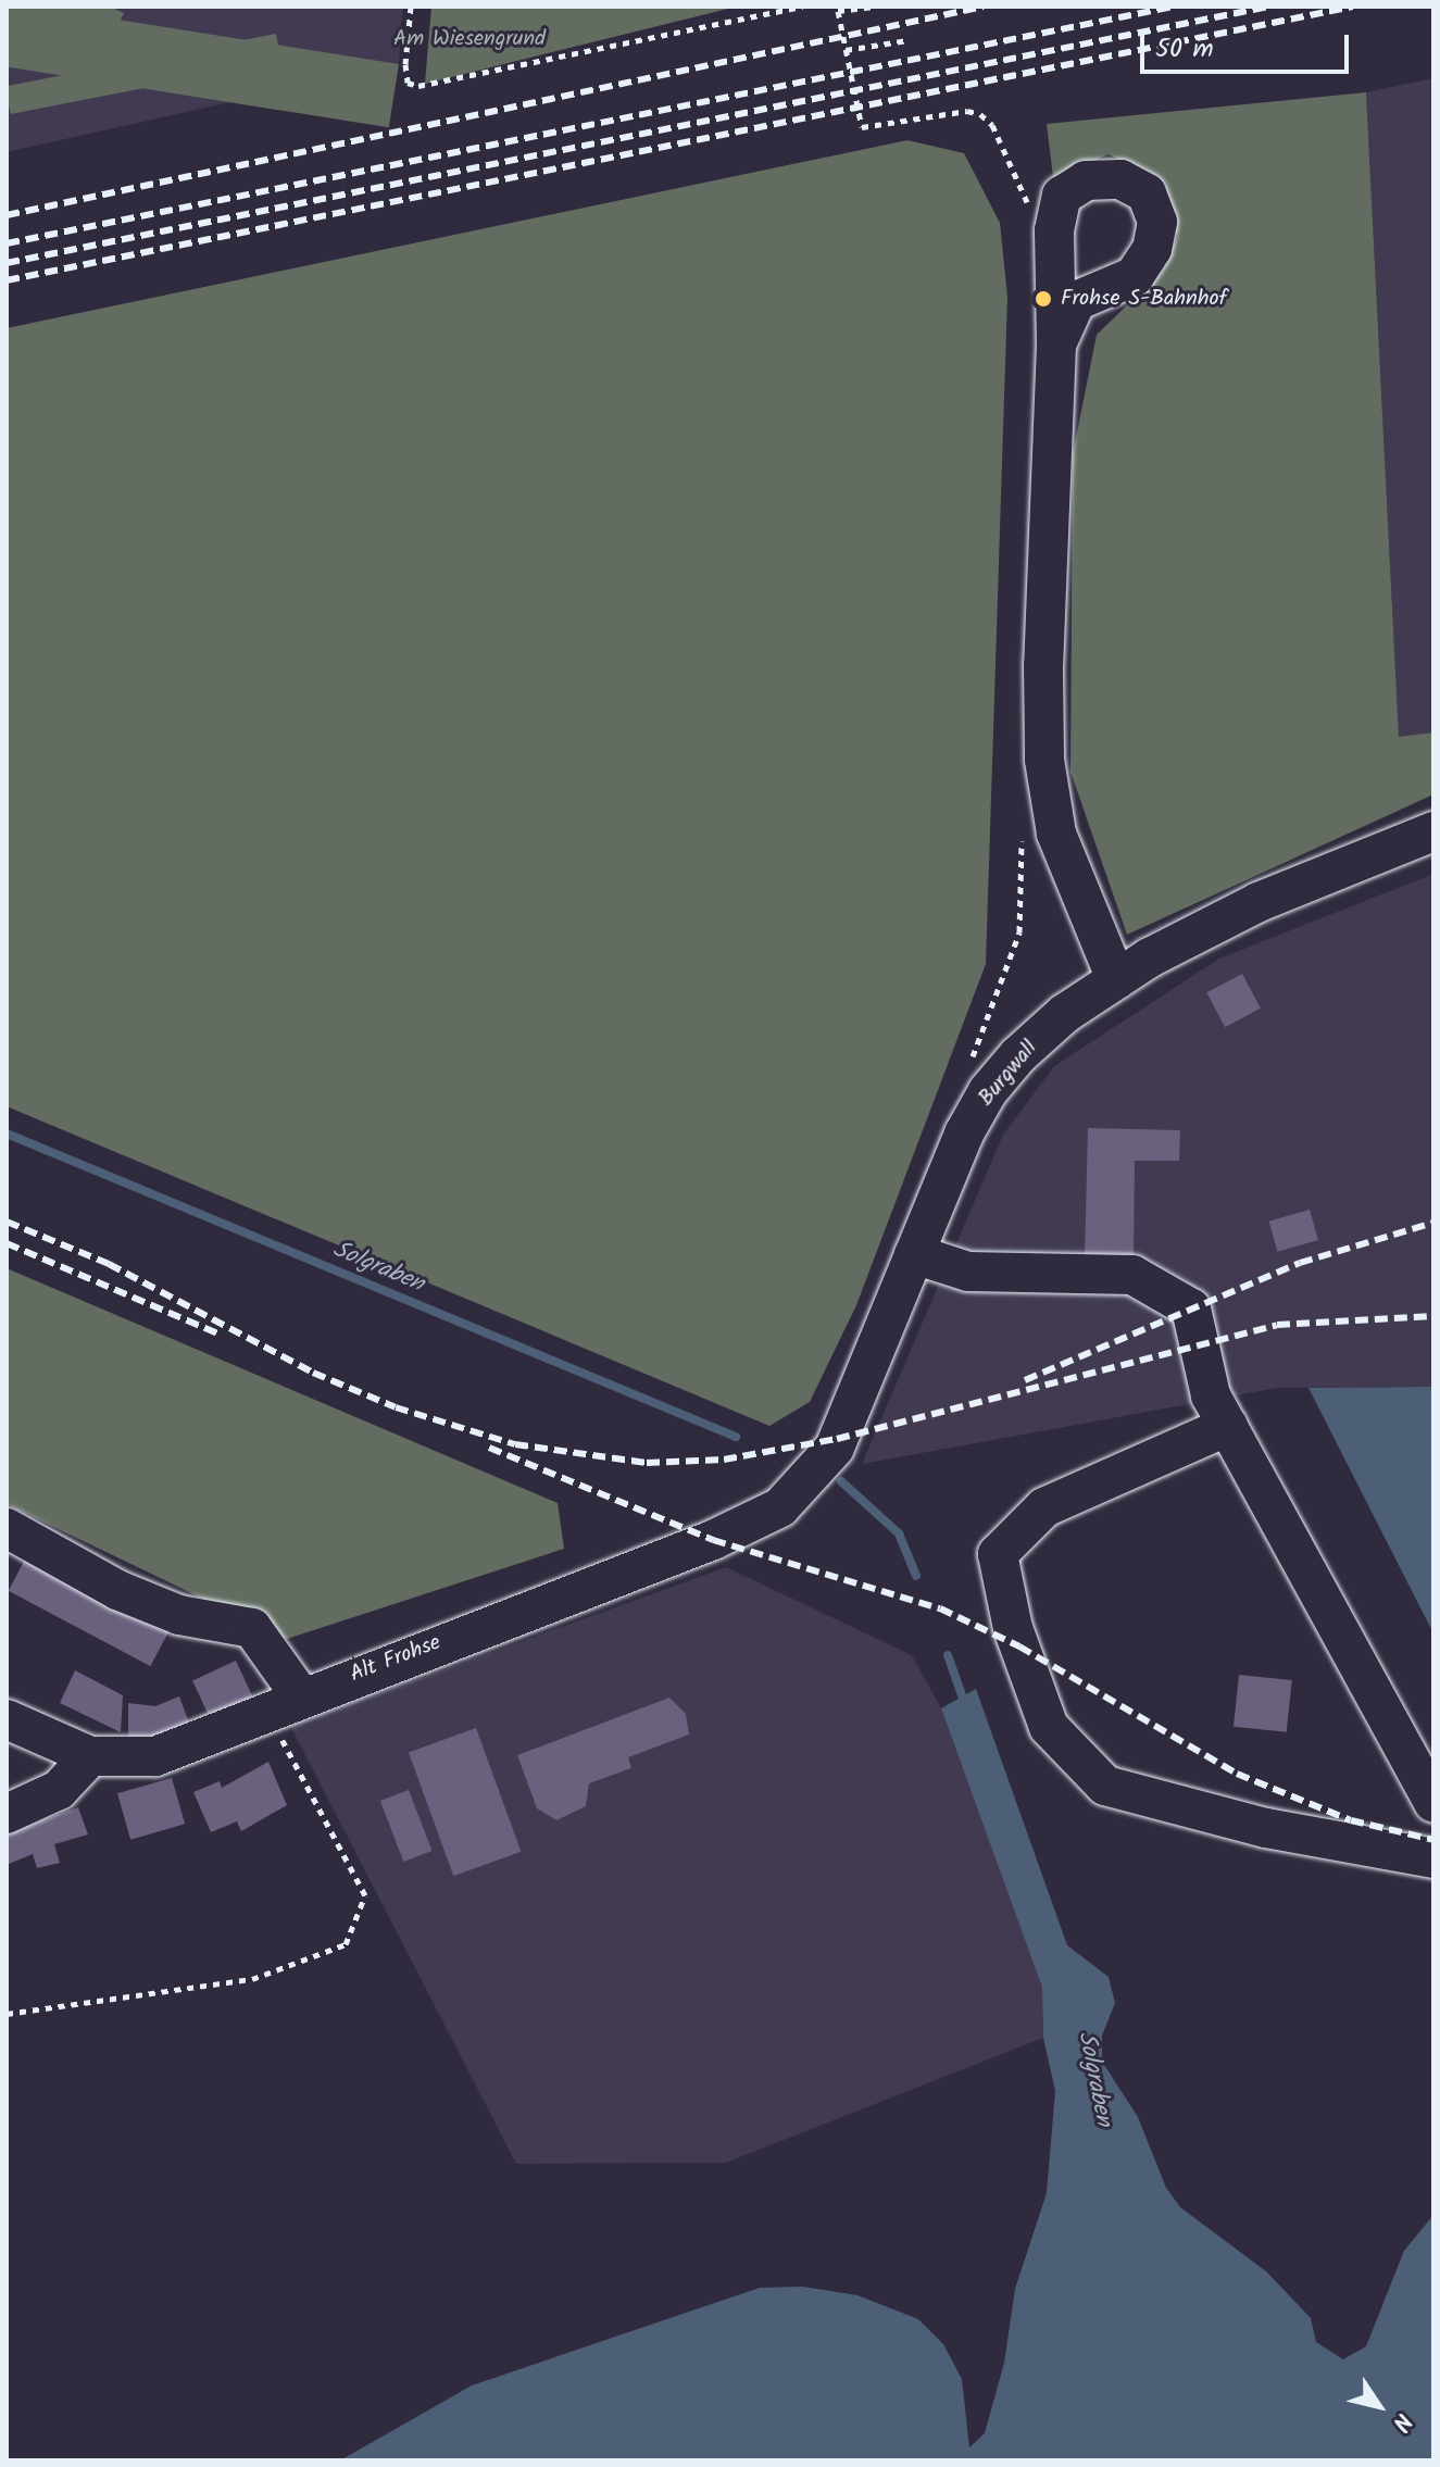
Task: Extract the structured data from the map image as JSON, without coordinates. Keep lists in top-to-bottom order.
{
  "streets": {
    "street": ["Burgwall", "Alt Frohse"]
  },
  "crossings": [
    ["Burgwall", "Alt Frohse"]
  ],
  "water": ["Solgraben"],
  "parks": ["Am Wiesengrund"],
  "places": ["Frohse S-Bahnhof"],
  "scale_bar": "50 m",
  "north": "bottom right"
}
